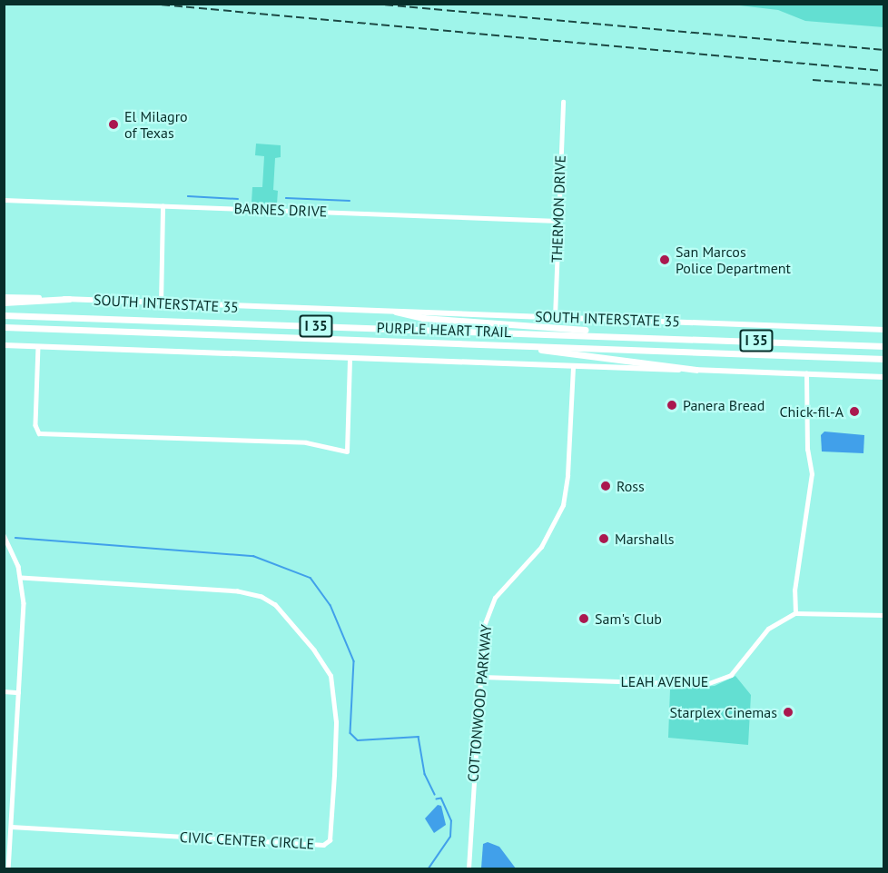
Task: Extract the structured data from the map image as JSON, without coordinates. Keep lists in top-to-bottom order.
{
  "streets": {
    "highway": ["I 35", "PURPLE HEART TRAIL"],
    "main road": ["SOUTH INTERSTATE 35"],
    "street": [
      "THERMON DRIVE",
      "BARNES DRIVE",
      "LEAH AVENUE",
      "COTTONWOOD PARKWAY",
      "CIVIC CENTER CIRCLE"
    ]
  },
  "crossings": [
    ["THERMON DRIVE", "BARNES DRIVE"],
    ["THERMON DRIVE", "SOUTH INTERSTATE 35"],
    ["LEAH AVENUE", "COTTONWOOD PARKWAY"]
  ],
  "places": [
    "El Milagro of Texas",
    "San Marcos Police Department",
    "Panera Bread",
    "Chick-fil-A",
    "Ross",
    "Marshalls",
    "Sam's Club",
    "Starplex Cinemas"
  ]
}
